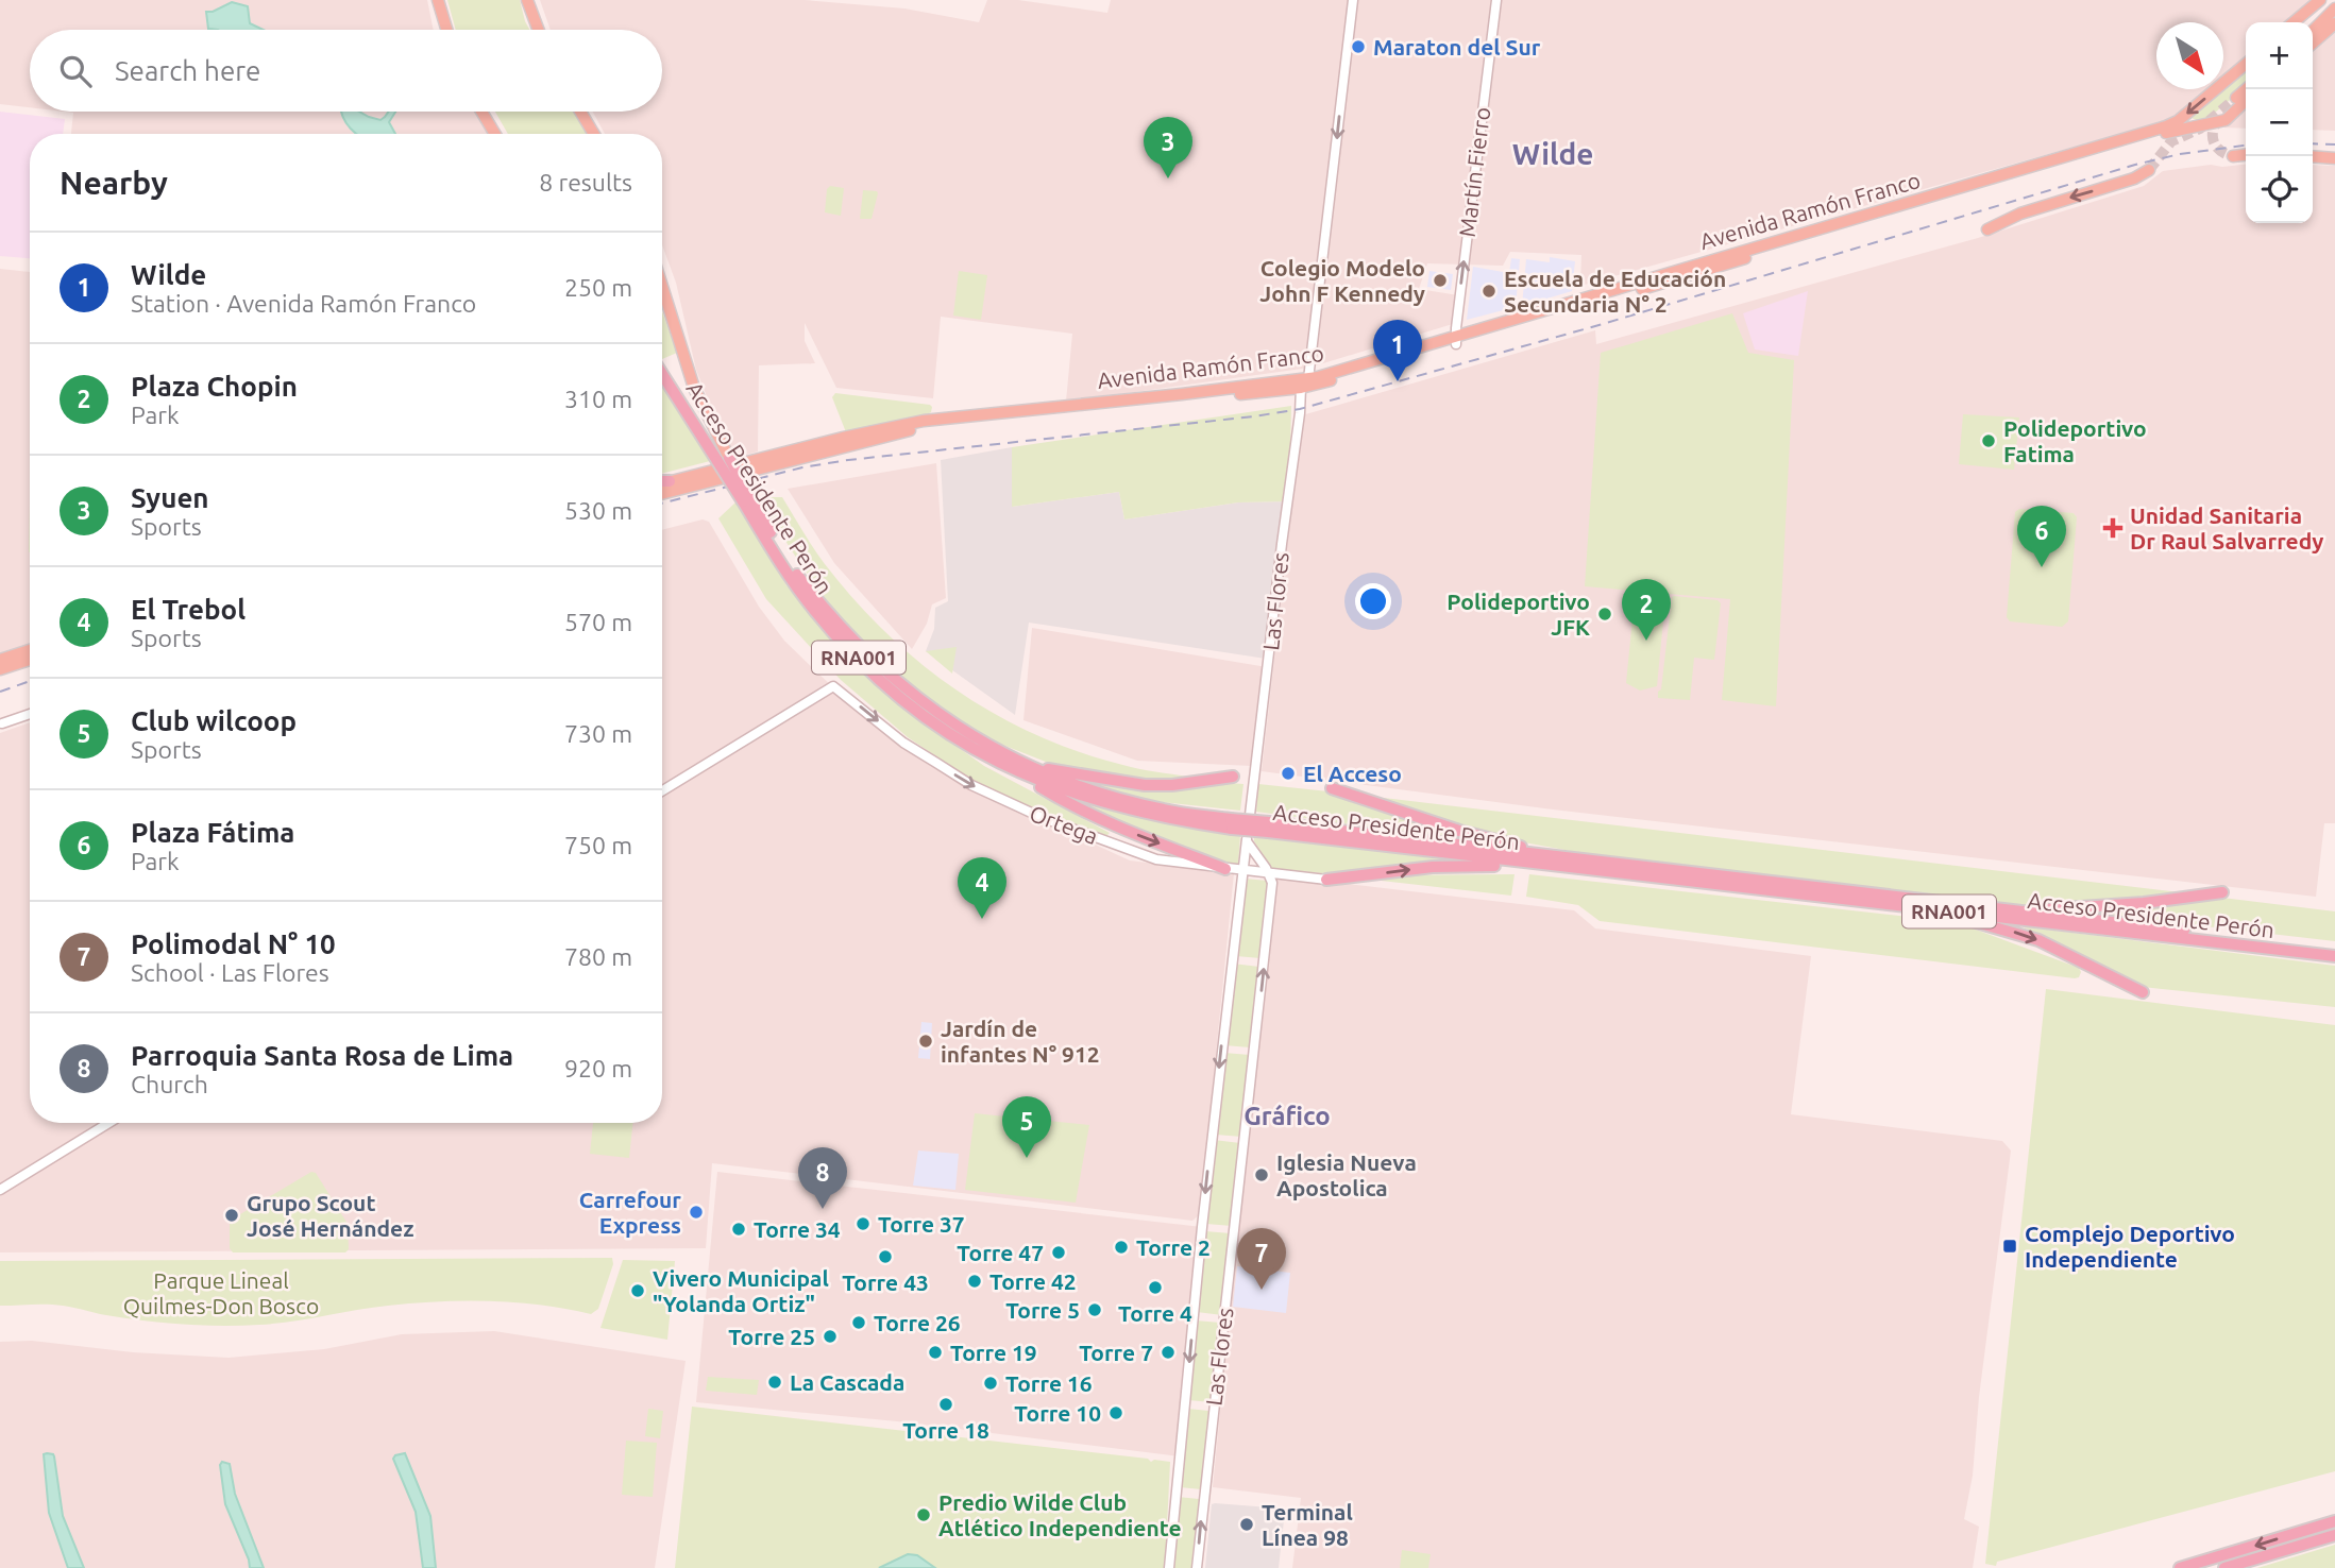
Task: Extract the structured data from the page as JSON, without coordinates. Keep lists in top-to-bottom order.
{
  "streets": {
    "highway": ["Acceso Presidente Perón", "RNA001"],
    "main road": ["Avenida Ramón Franco"],
    "street": ["Martín Fierro", "Las Flores", "Ortega"]
  },
  "crossings": [
    ["Martín Fierro", "Avenida Ramón Franco"],
    ["Avenida Ramón Franco", "Las Flores"],
    ["Las Flores", "Ortega"]
  ],
  "one_way": ["Martín Fierro", "Ortega"],
  "districts": ["Wilde", "Gráfico"],
  "parks": ["Parque Lineal Quilmes-Don Bosco"],
  "places": {
    "other": [
      "Maraton del Sur",
      "Colegio Modelo John F Kennedy",
      "Escuela de Educación Secundaria N° 2",
      "Polideportivo Fatima",
      "Polideportivo JFK",
      "El Acceso",
      "Jardín de infantes N° 912",
      "Iglesia Nueva Apostolica",
      "Carrefour Express",
      "Grupo Scout José Hernández",
      "Torre 37",
      "Torre 34",
      "Torre 2",
      "Torre 47",
      "Torre 43",
      "Torre 42",
      "Torre 4",
      "Vivero Municipal \"Yolanda Ortiz\"",
      "Torre 5",
      "Torre 26",
      "Torre 25",
      "Torre 19",
      "Torre 7",
      "La Cascada",
      "Torre 16",
      "Torre 18",
      "Torre 10",
      "Predio Wilde Club Atlético Independiente",
      "Terminal Línea 98"
    ],
    "health": ["Unidad Sanitaria Dr Raul Salvarredy"],
    "transit": ["Complejo Deportivo Independiente"]
  },
  "north": "bottom right",
  "page": {
    "map_buttons": ["+", "−"],
    "search": "Search here",
    "pins": [
      "3",
      "1",
      "6",
      "2",
      "4",
      "5",
      "8",
      "7"
    ],
    "heading": ["Nearby", "8 results"],
    "list": [
      {
        "mark": "1",
        "name": "Wilde",
        "note": "Station · Avenida Ramón Franco",
        "value": "250 m"
      },
      {
        "mark": "2",
        "name": "Plaza Chopin",
        "note": "Park",
        "value": "310 m"
      },
      {
        "mark": "3",
        "name": "Syuen",
        "note": "Sports",
        "value": "530 m"
      },
      {
        "mark": "4",
        "name": "El Trebol",
        "note": "Sports",
        "value": "570 m"
      },
      {
        "mark": "5",
        "name": "Club wilcoop",
        "note": "Sports",
        "value": "730 m"
      },
      {
        "mark": "6",
        "name": "Plaza Fátima",
        "note": "Park",
        "value": "750 m"
      },
      {
        "mark": "7",
        "name": "Polimodal N° 10",
        "note": "School · Las Flores",
        "value": "780 m"
      },
      {
        "mark": "8",
        "name": "Parroquia Santa Rosa de Lima",
        "note": "Church",
        "value": "920 m"
      }
    ]
  }
}
